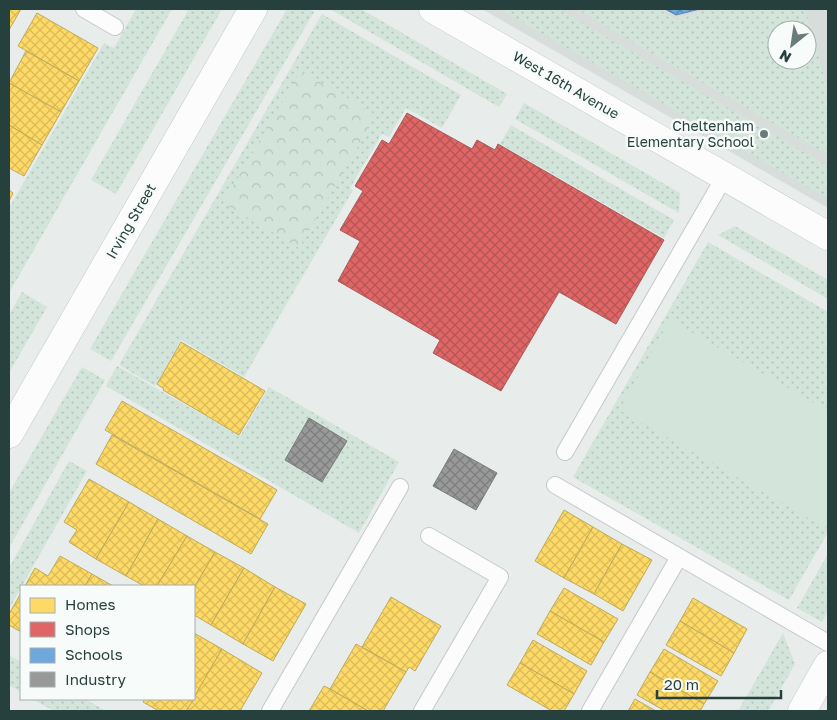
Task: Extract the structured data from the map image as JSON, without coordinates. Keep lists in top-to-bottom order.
{
  "streets": {
    "street": ["West 16th Avenue", "Irving Street"]
  },
  "places": ["Cheltenham Elementary School"],
  "legend": [
    "Homes",
    "Shops",
    "Schools",
    "Industry"
  ],
  "scale_bar": "20 m",
  "north": "bottom left"
}
